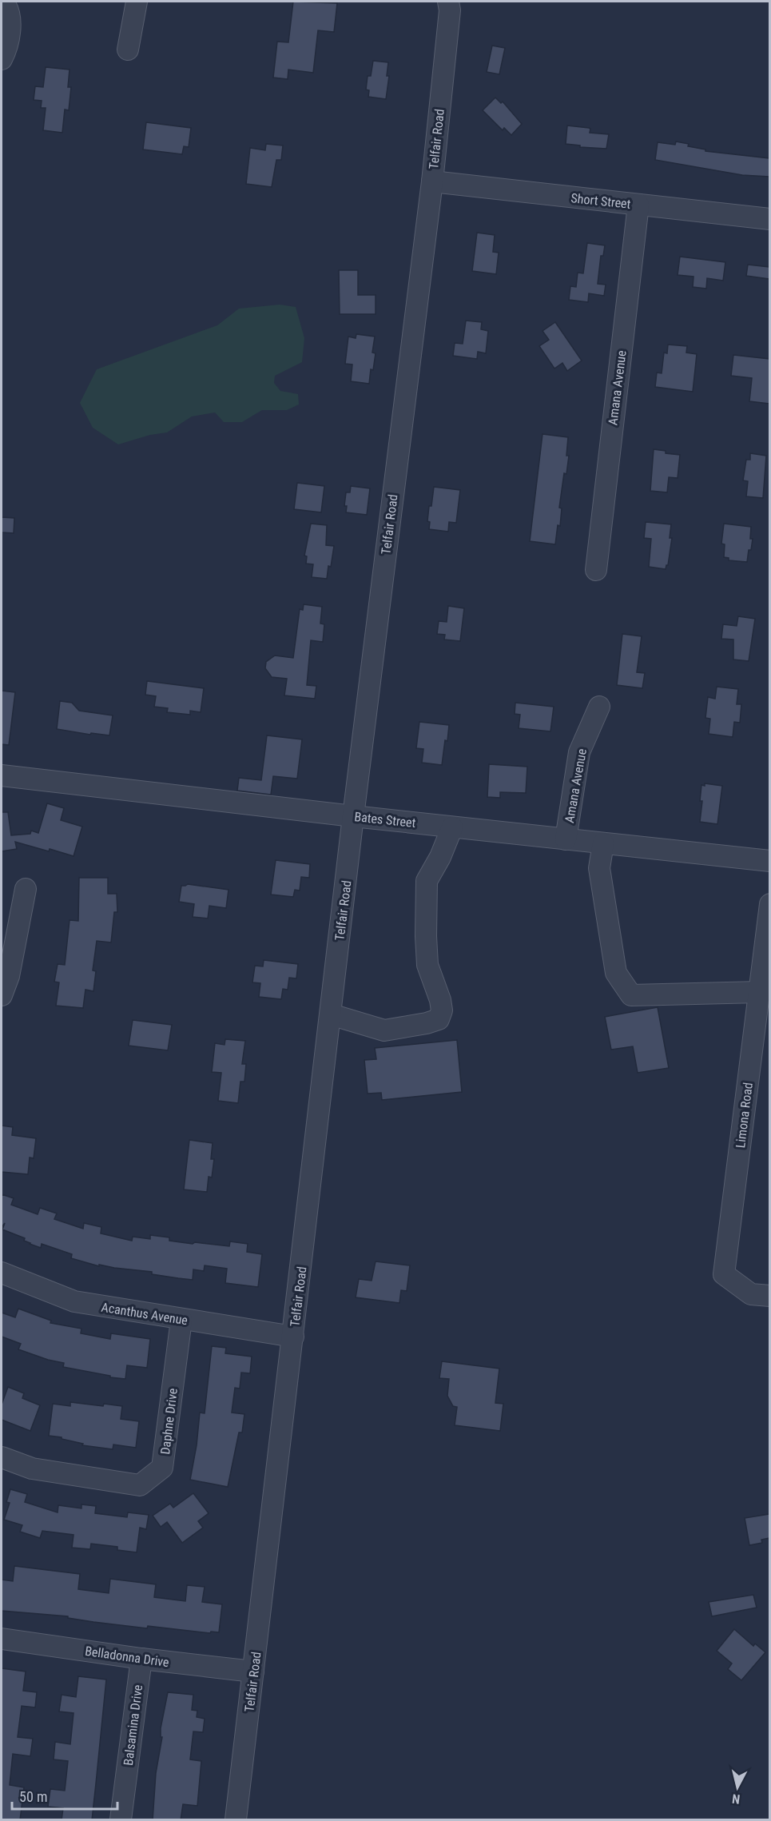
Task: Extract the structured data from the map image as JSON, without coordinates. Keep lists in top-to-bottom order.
{
  "streets": {
    "street": [
      "Telfair Road",
      "Short Street",
      "Amana Avenue",
      "Bates Street",
      "Limona Road",
      "Acanthus Avenue",
      "Daphne Drive",
      "Belladonna Drive",
      "Balsamina Drive"
    ]
  },
  "crossings": [
    ["Telfair Road", "Short Street"],
    ["Telfair Road", "Bates Street"],
    ["Telfair Road", "Acanthus Avenue"],
    ["Telfair Road", "Belladonna Drive"],
    ["Short Street", "Amana Avenue"],
    ["Amana Avenue", "Bates Street"],
    ["Acanthus Avenue", "Daphne Drive"],
    ["Belladonna Drive", "Balsamina Drive"]
  ],
  "scale_bar": "50 m",
  "north": "bottom"
}
